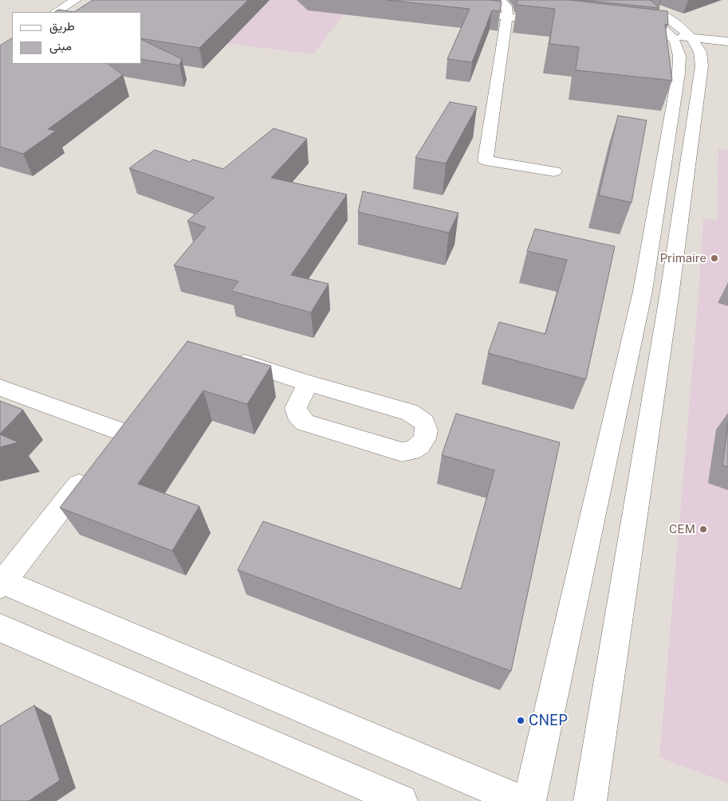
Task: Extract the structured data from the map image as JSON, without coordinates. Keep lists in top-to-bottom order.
{
  "places": ["Primaire", "CEM", "CNEP"],
  "legend": ["طريق", "مبنى"]
}
